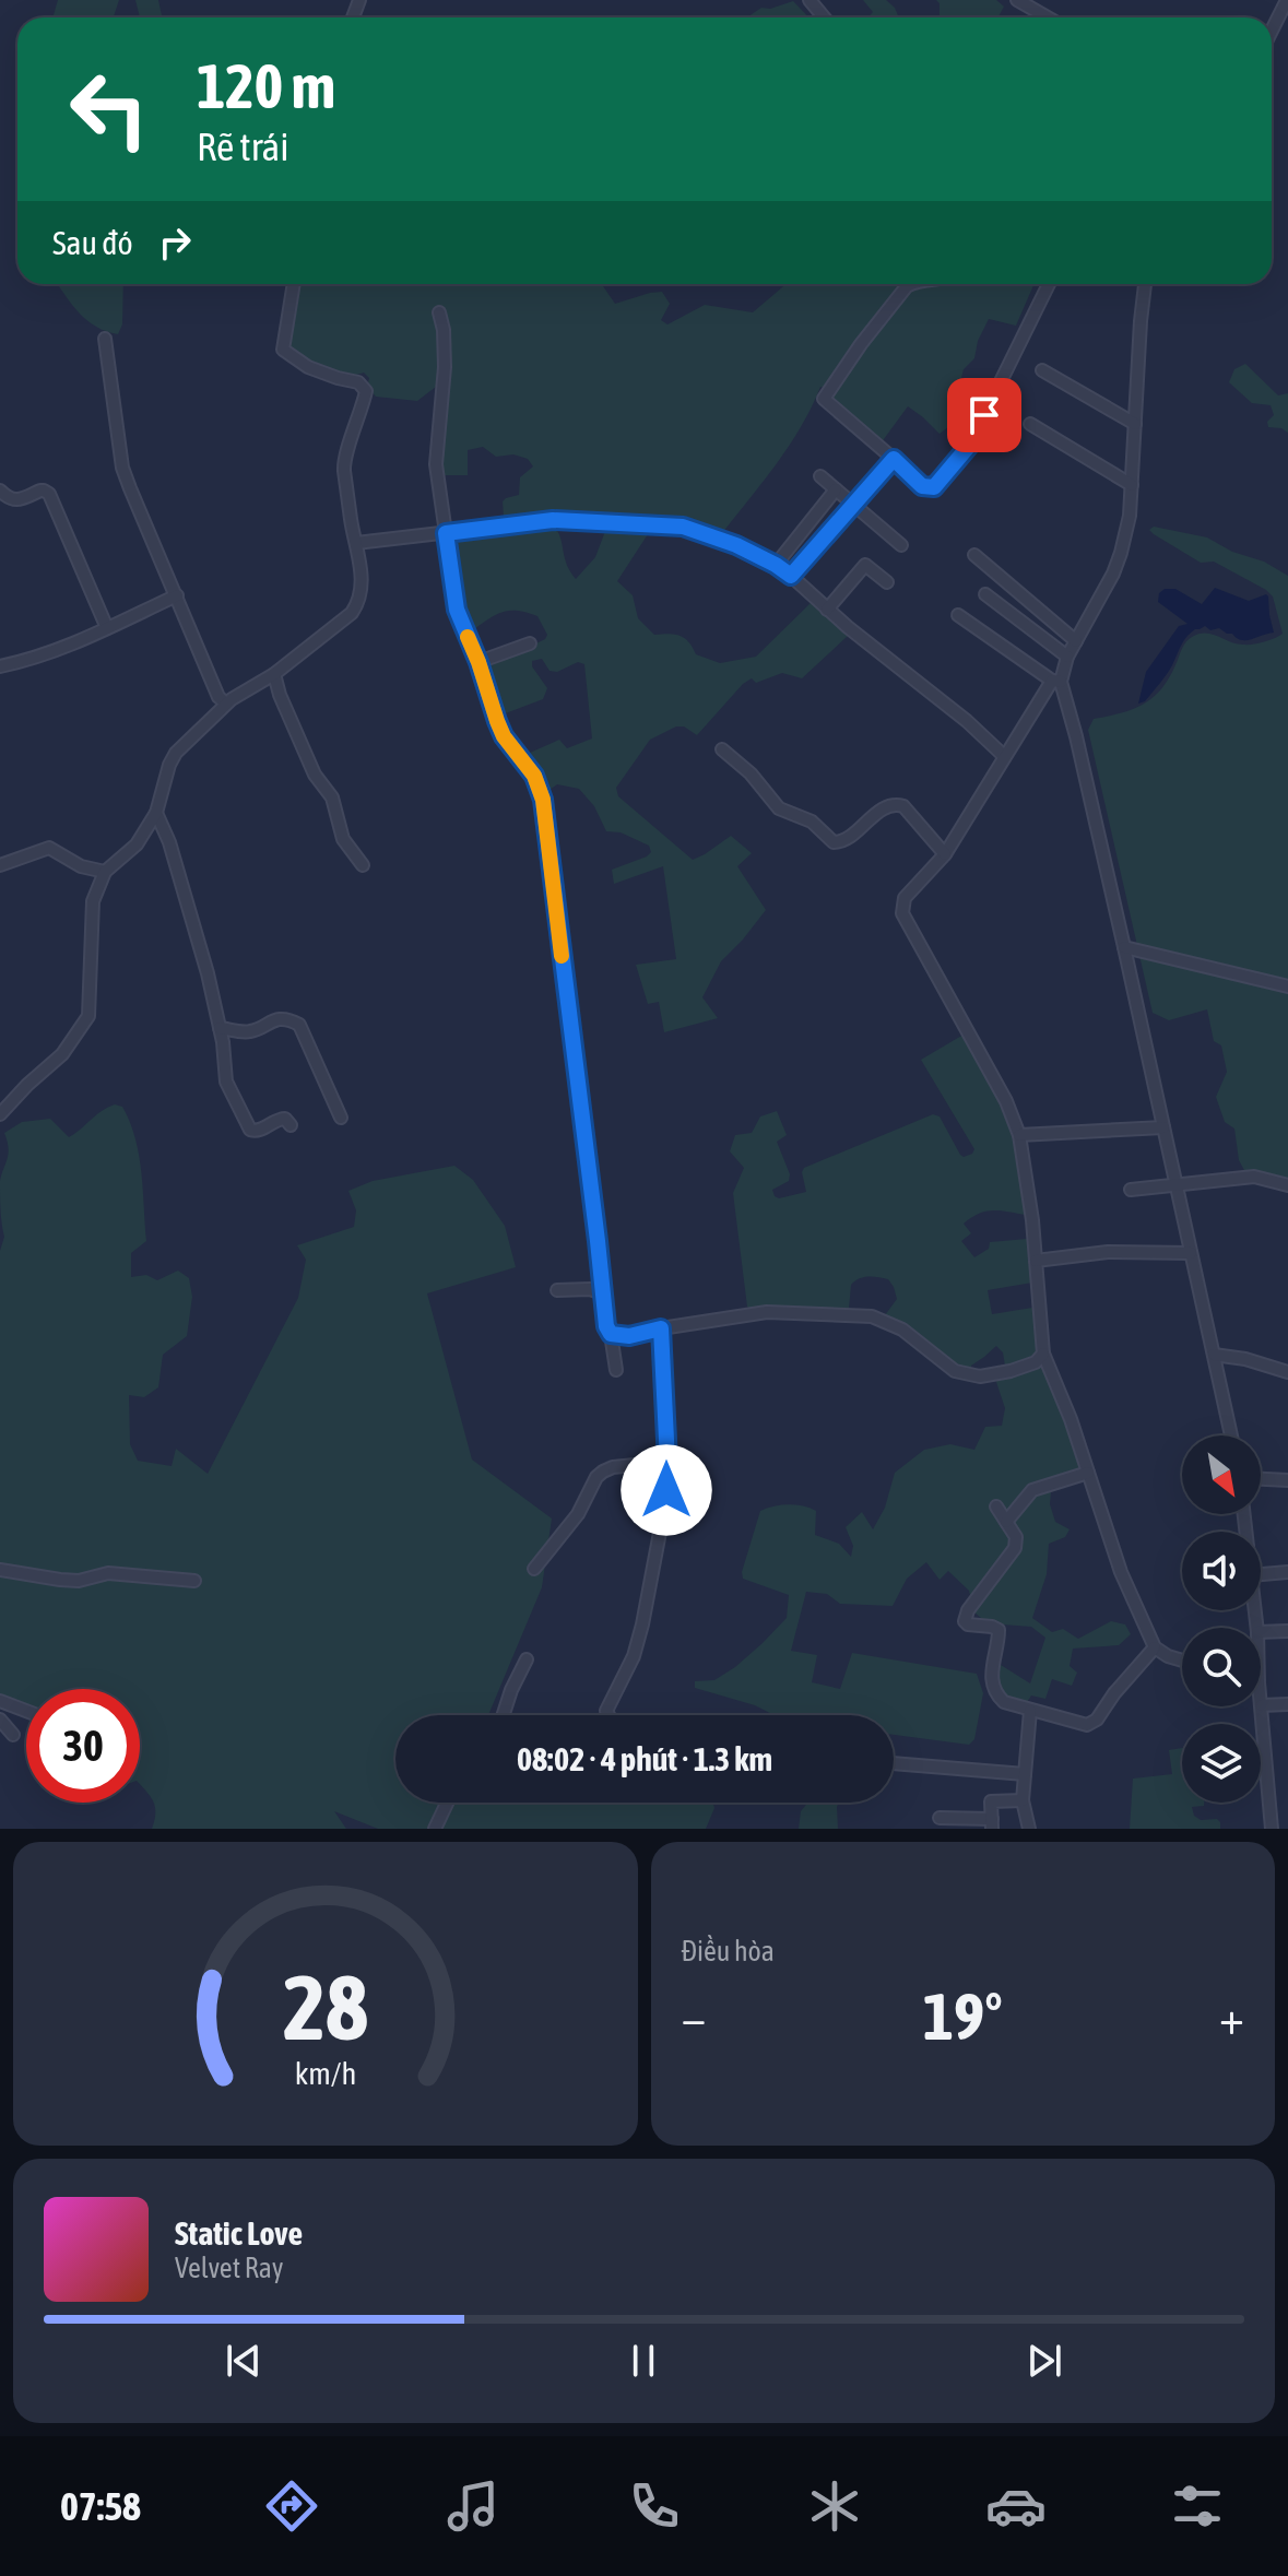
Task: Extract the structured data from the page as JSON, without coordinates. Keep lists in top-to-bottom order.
{
  "north": "bottom right",
  "page": {
    "turn": ["120 m", "Rẽ trái"],
    "then": "Sau đó",
    "limit": "30",
    "trip": "08:02 · 4 phút · 1.3 km",
    "tile": "Điều hòa",
    "heat": ["−", "19°", "+"],
    "song": ["Static Love", "Velvet Ray"],
    "tabs": "07:58",
    "gauge": ["28", "km/h"]
  }
}
